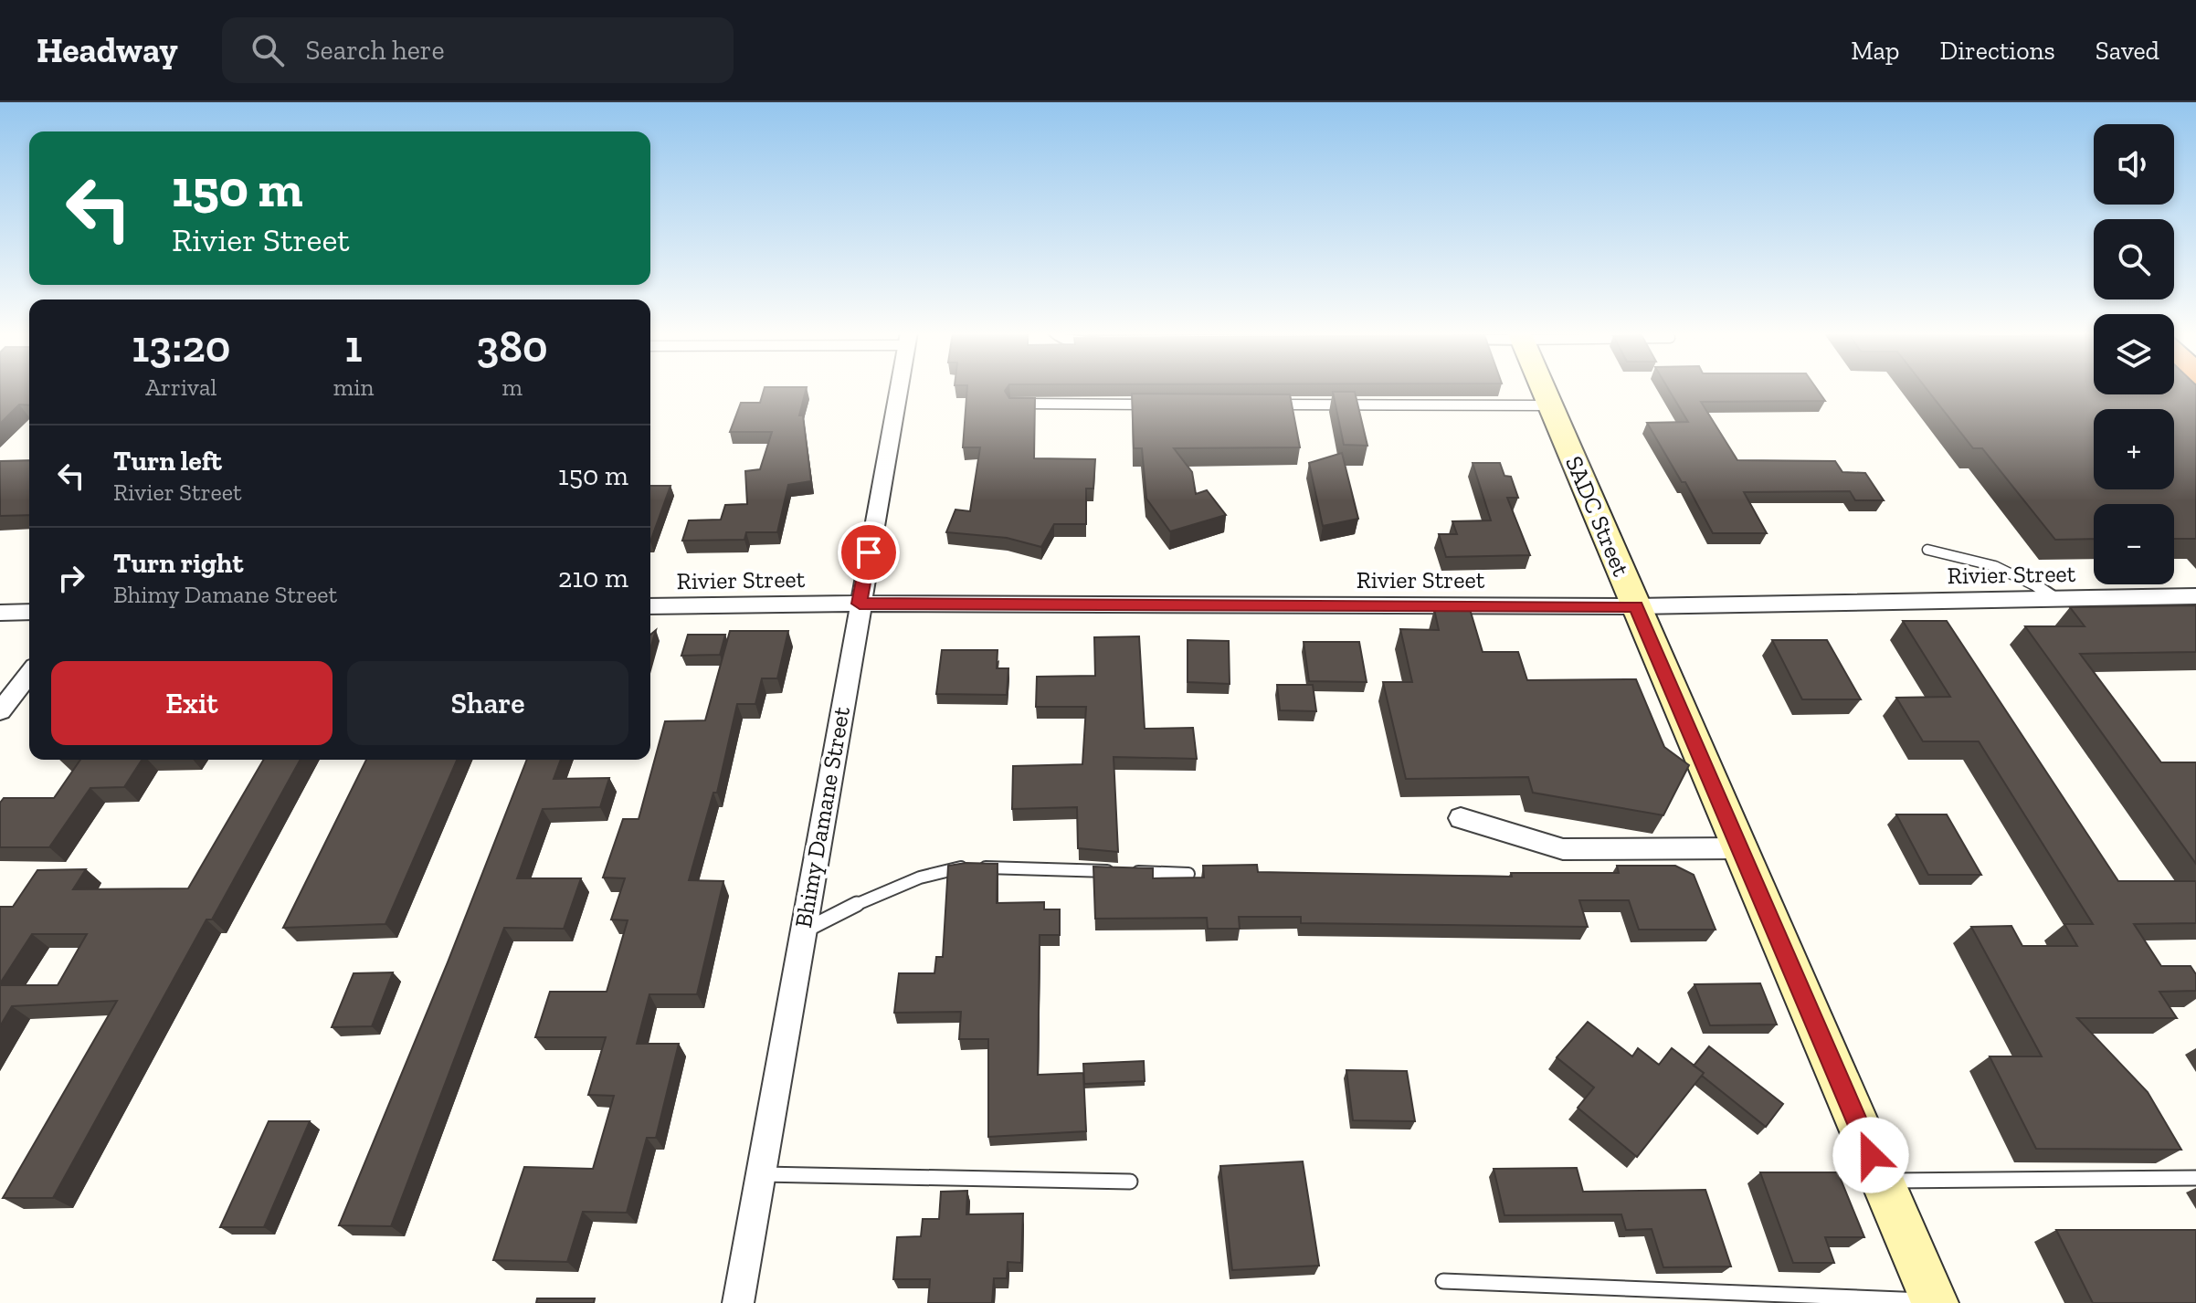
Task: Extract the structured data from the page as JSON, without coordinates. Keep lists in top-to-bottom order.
{
  "streets": {
    "street": ["SADC Street", "Rivier Street", "Bhimy Damane Street"]
  },
  "crossings": [
    ["SADC Street", "Rivier Street"],
    ["Rivier Street", "Bhimy Damane Street"]
  ],
  "page": {
    "header": "Headway",
    "search": "Search here",
    "nav": ["Map", "Directions", "Saved"],
    "map_buttons": ["+", "−"],
    "turn": ["150 m", "Rivier Street"],
    "eta": [
      "13:20",
      "Arrival",
      "1",
      "min",
      "380",
      "m"
    ],
    "list": [
      {
        "name": "Turn left",
        "note": "Rivier Street",
        "value": "150 m"
      },
      {
        "name": "Turn right",
        "note": "Bhimy Damane Street",
        "value": "210 m"
      }
    ],
    "buttons": ["Exit", "Share"]
  }
}
